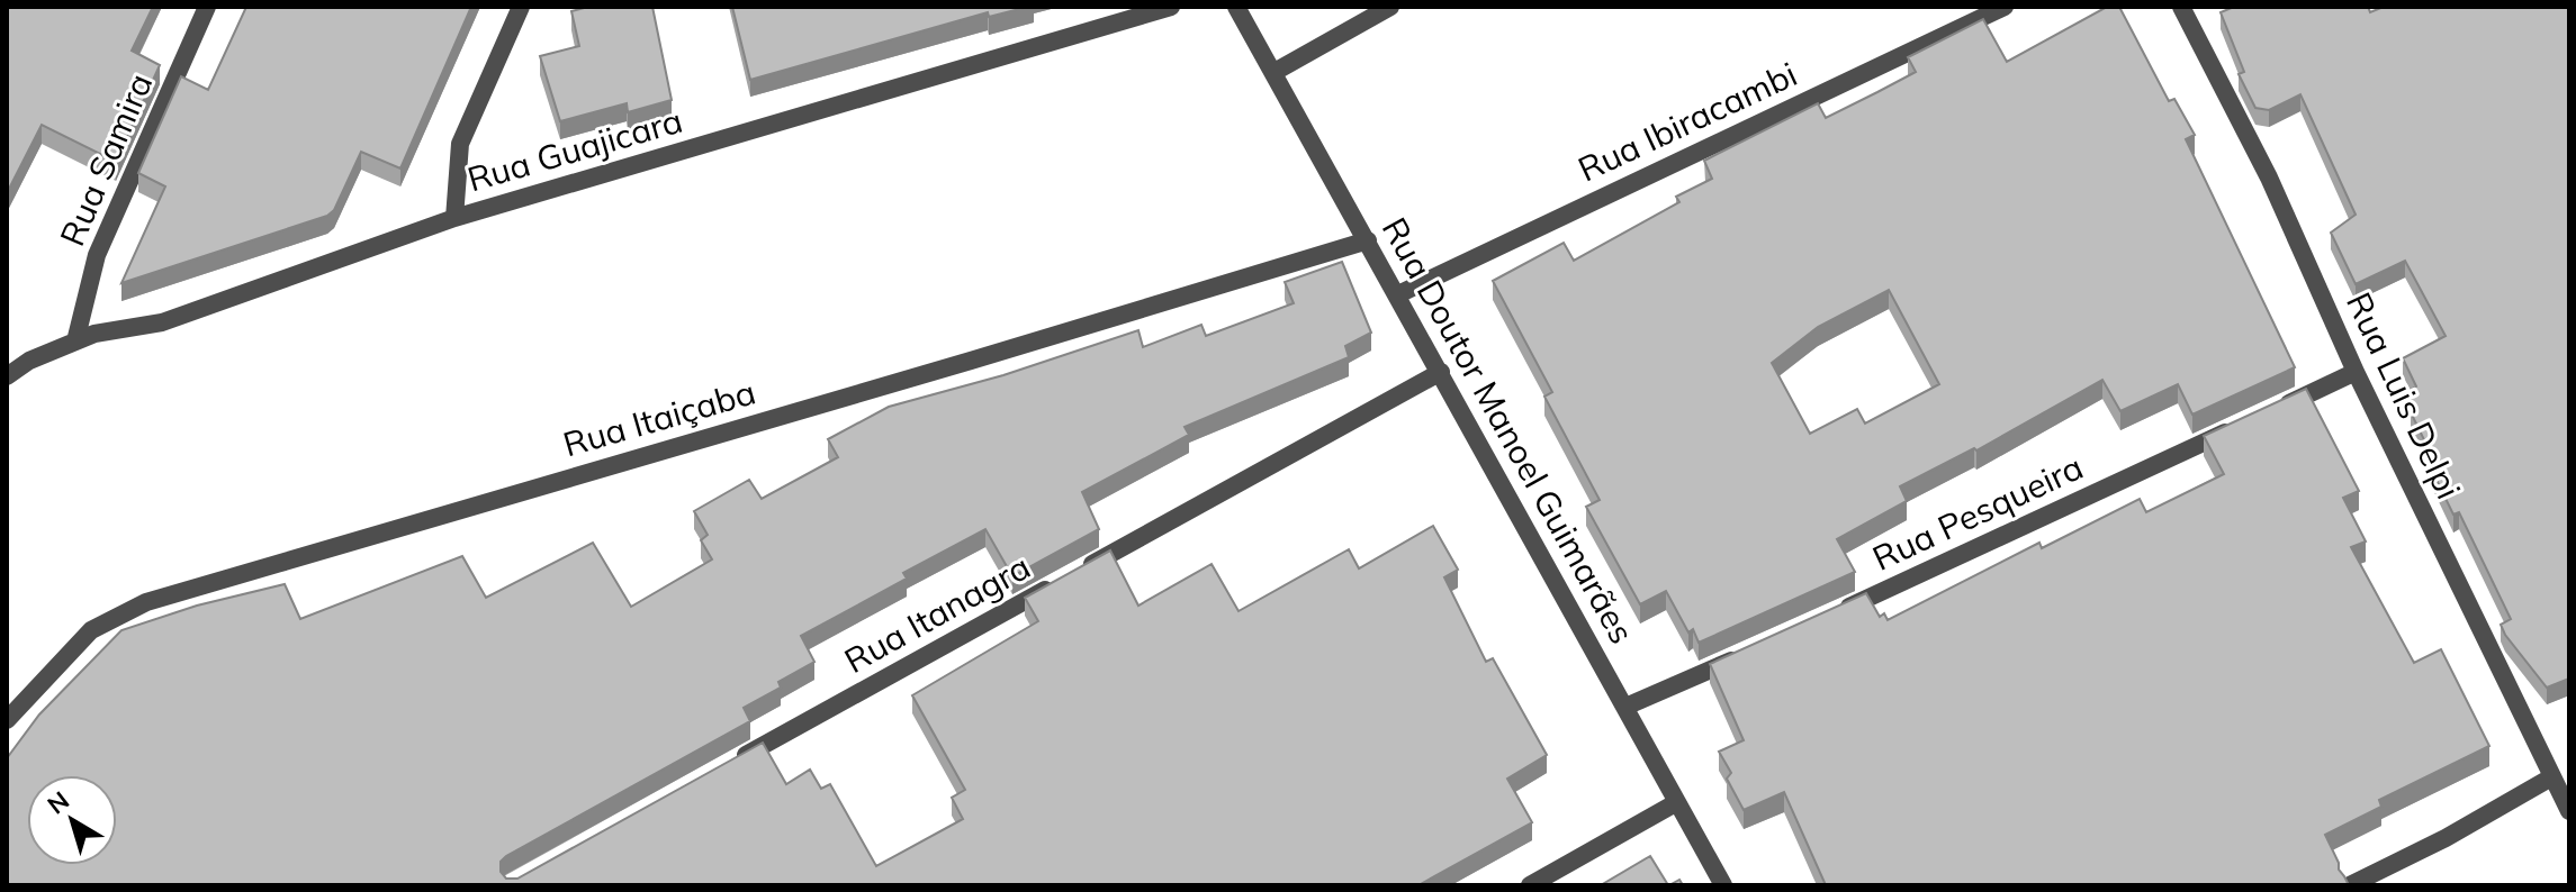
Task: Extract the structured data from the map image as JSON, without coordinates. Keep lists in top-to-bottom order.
{
  "streets": {
    "street": [
      "Rua Ibiracambi",
      "Rua Guajicara",
      "Rua Samira",
      "Rua Luis Delpi",
      "Rua Itaiçaba",
      "Rua Doutor Manoel Guimarães",
      "Rua Pesqueira",
      "Rua Itanagra"
    ]
  },
  "crossings": [
    ["Rua Ibiracambi", "Rua Doutor Manoel Guimarães"],
    ["Rua Guajicara", "Rua Samira"],
    ["Rua Itaiçaba", "Rua Doutor Manoel Guimarães"],
    ["Rua Doutor Manoel Guimarães", "Rua Itanagra"]
  ],
  "north": "top left"
}
